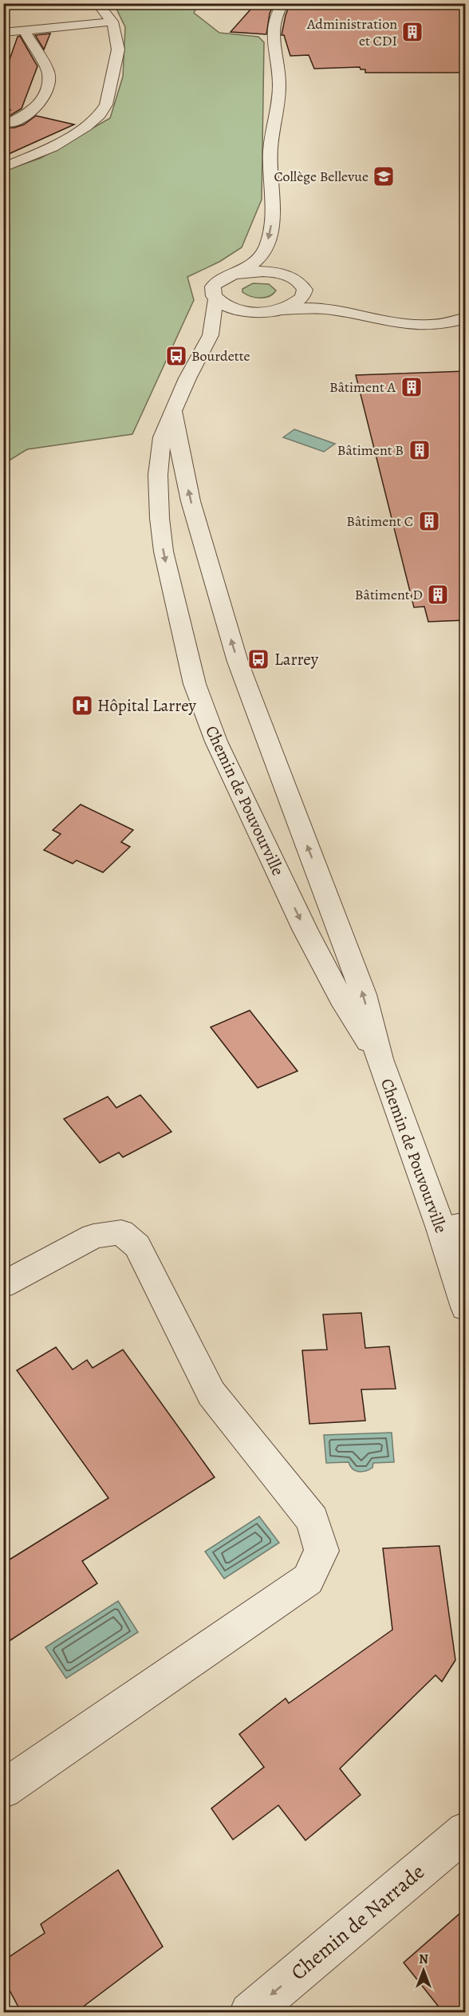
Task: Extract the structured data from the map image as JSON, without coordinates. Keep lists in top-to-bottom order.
{
  "streets": {
    "street": ["Chemin de Pouvourville", "Chemin de Narrade"]
  },
  "one_way": ["Chemin de Narrade"],
  "places": {
    "building": [
      "Administration et CDI",
      "Bâtiment A",
      "Bâtiment B",
      "Bâtiment C",
      "Bâtiment D"
    ],
    "school or university": ["Collège Bellevue"],
    "bus stop": ["Bourdette", "Larrey"],
    "hospital": ["Hôpital Larrey"]
  },
  "north": "top"
}
